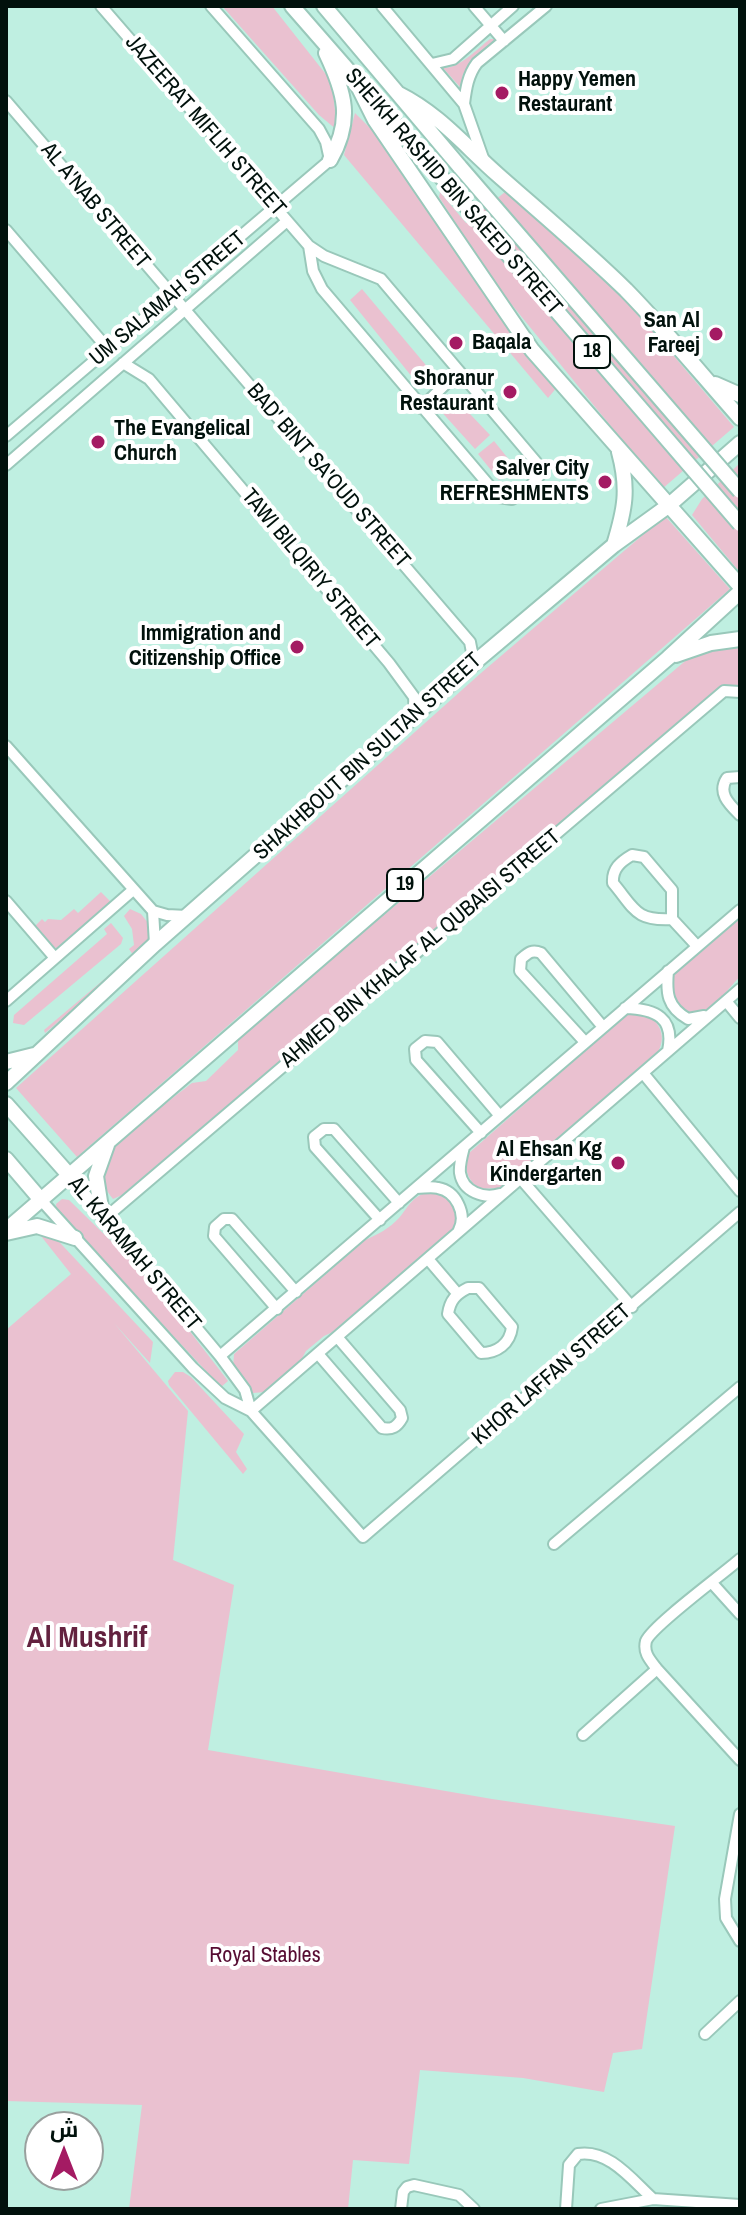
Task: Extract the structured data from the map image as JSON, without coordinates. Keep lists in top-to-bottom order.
{
  "streets": {
    "main road": [
      "SHEIKH RASHID BIN SAEED STREET",
      "18",
      "SHAKHBOUT BIN SULTAN STREET",
      "19",
      "AL KARAMAH STREET"
    ],
    "street": [
      "JAZEERAT MIFLIH STREET",
      "AL A'NAB STREET",
      "UM SALAMAH STREET",
      "BAD' BINT SA'OUD STREET",
      "TAWI BILQIRIY STREET",
      "AHMED BIN KHALAF AL QUBAISI STREET",
      "KHOR LAFFAN STREET"
    ]
  },
  "crossings": [
    ["JAZEERAT MIFLIH STREET", "UM SALAMAH STREET"],
    ["AL A'NAB STREET", "UM SALAMAH STREET"],
    ["AL A'NAB STREET", "BAD' BINT SA'OUD STREET"],
    ["UM SALAMAH STREET", "BAD' BINT SA'OUD STREET"],
    ["UM SALAMAH STREET", "TAWI BILQIRIY STREET"],
    ["BAD' BINT SA'OUD STREET", "SHAKHBOUT BIN SULTAN STREET"],
    ["TAWI BILQIRIY STREET", "SHAKHBOUT BIN SULTAN STREET"],
    ["19", "AL KARAMAH STREET"],
    ["AHMED BIN KHALAF AL QUBAISI STREET", "AL KARAMAH STREET"],
    ["AL KARAMAH STREET", "KHOR LAFFAN STREET"]
  ],
  "districts": ["Al Mushrif"],
  "parks": ["Royal Stables"],
  "places": [
    "Happy Yemen Restaurant",
    "San Al Fareej",
    "Baqala",
    "Shoranur Restaurant",
    "The Evangelical Church",
    "Salver City REFRESHMENTS",
    "Immigration and Citizenship Office",
    "Al Ehsan Kg Kindergarten"
  ],
  "north": "top"
}
